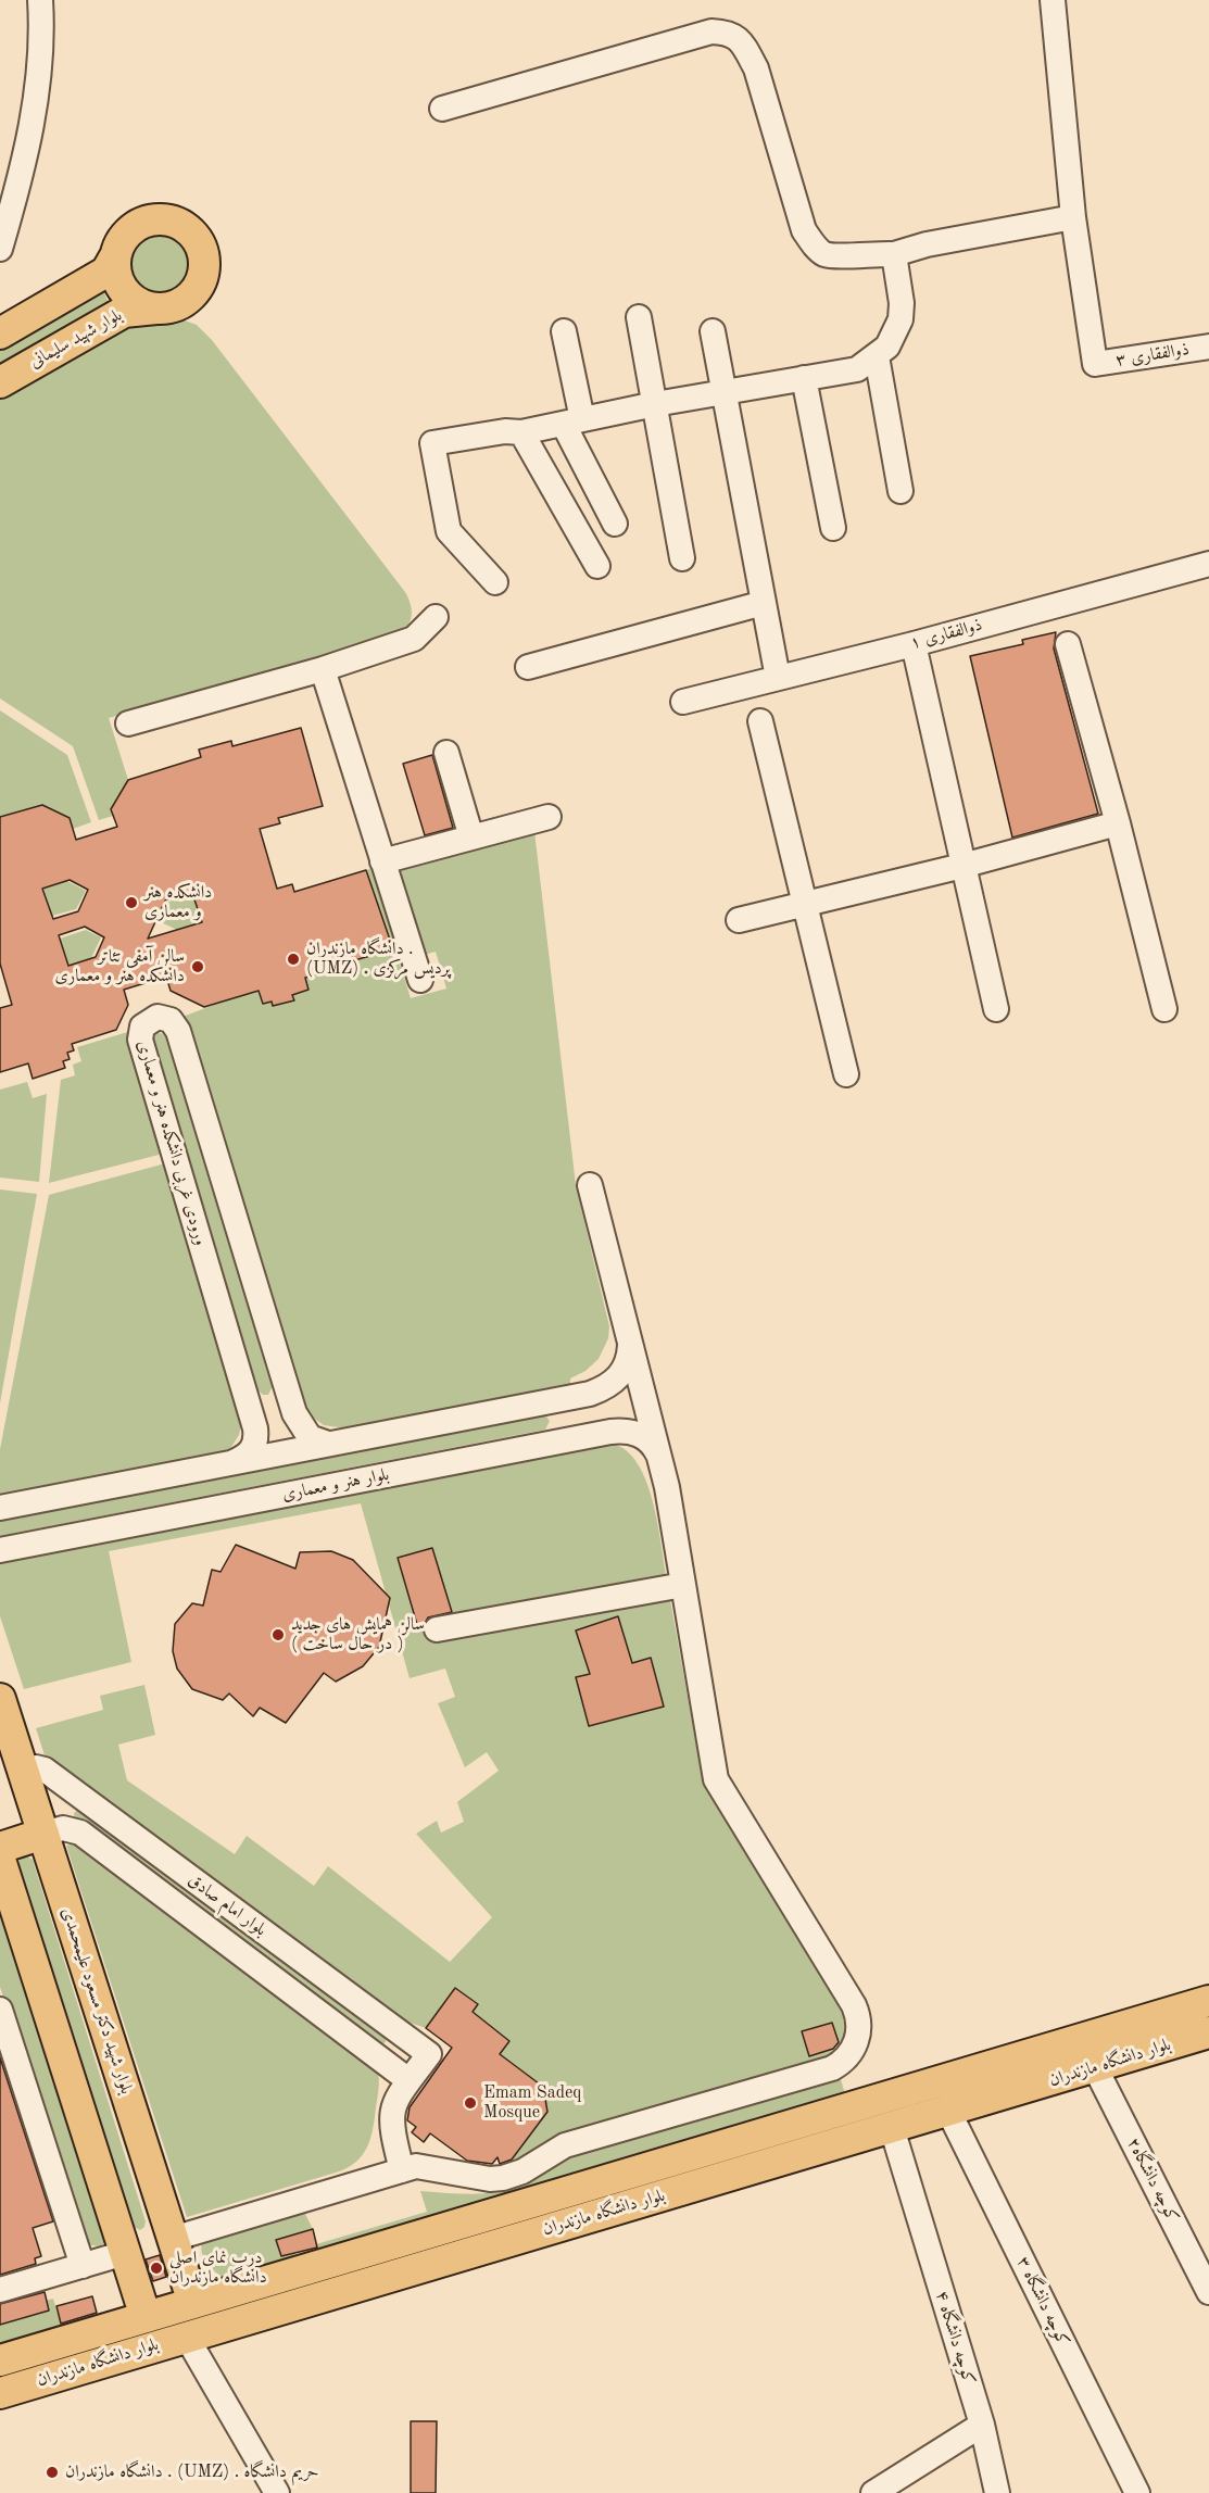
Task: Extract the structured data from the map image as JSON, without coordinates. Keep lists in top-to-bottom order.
{
  "streets": {
    "main road": ["بلوار شهید سلیمانی", "بلوار شهید دکتر مسعود علیمحمدی", "بلوار دانشگاه مازندران"],
    "street": [
      "ذوالفقاری ۳",
      "ذوالفقاری ۱",
      "ورودی غربی دانشکده هنر و معماری",
      "بلوار هنر و معماری",
      "بلوار امام صادق",
      "کوچه دانشگاه۲",
      "کوچه دانشگاه ۳",
      "کوچه دانشگاه ۴"
    ]
  },
  "crossings": [
    ["بلوار امام صادق", "بلوار شهید دکتر مسعود علیمحمدی"],
    ["بلوار شهید دکتر مسعود علیمحمدی", "بلوار دانشگاه مازندران"],
    ["بلوار دانشگاه مازندران", "کوچه دانشگاه۲"],
    ["بلوار دانشگاه مازندران", "کوچه دانشگاه ۳"],
    ["بلوار دانشگاه مازندران", "کوچه دانشگاه ۴"]
  ],
  "places": [
    "دانشکده هنر و معماری",
    "دانشگاه مازندران . (UMZ) . پردیس مرکزی",
    "سالن آمفی تئاتر دانشکده هنر و معماری",
    "سالن همایش های جدید ( در حال ساخت )",
    "Emam Sadeq Mosque",
    "درب نمای اصلی دانشگاه مازندران",
    "دانشگاه مازندران . (UMZ) . حریم دانشگاه"
  ]
}
